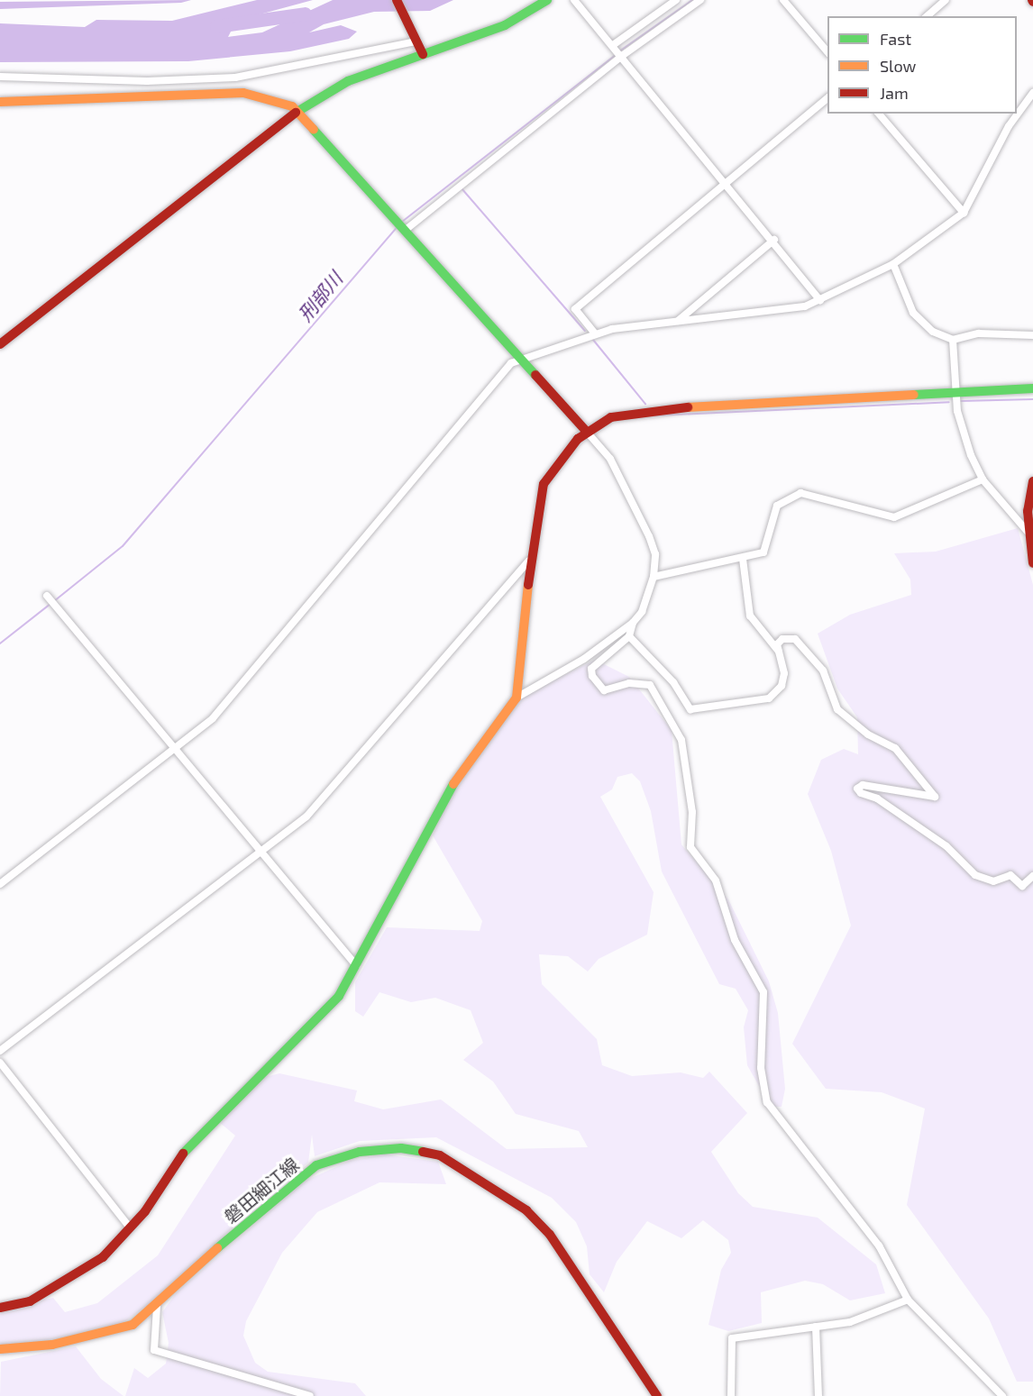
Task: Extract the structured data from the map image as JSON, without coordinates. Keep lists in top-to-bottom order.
{
  "streets": {
    "street": ["磐田細江線"]
  },
  "water": ["刑部川"],
  "legend": ["Fast", "Slow", "Jam"]
}
